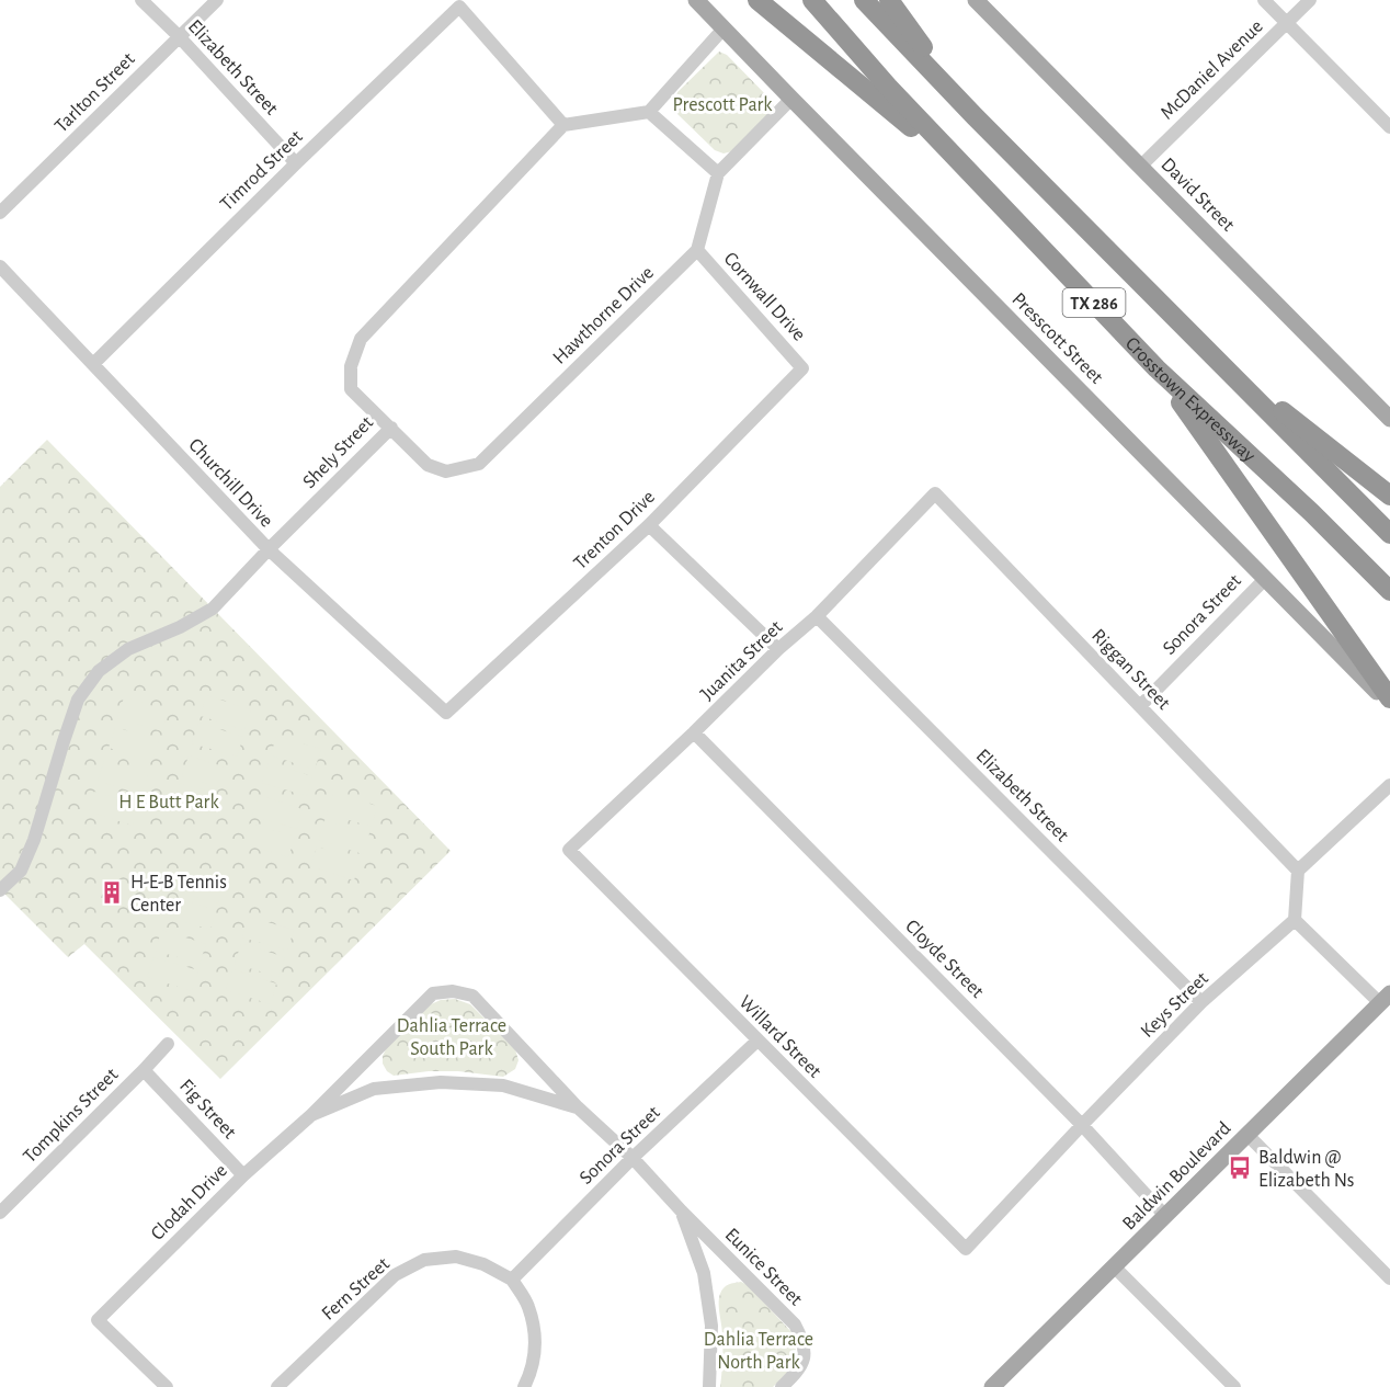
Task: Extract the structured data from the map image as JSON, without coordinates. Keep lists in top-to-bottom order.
{
  "streets": {
    "highway": ["TX 286", "Crosstown Expressway"],
    "main road": ["David Street", "Presscott Street", "Baldwin Boulevard"],
    "street": [
      "Elizabeth Street",
      "McDaniel Avenue",
      "Tarlton Street",
      "Timrod Street",
      "Cornwall Drive",
      "Hawthorne Drive",
      "Shely Street",
      "Churchill Drive",
      "Trenton Drive",
      "Sonora Street",
      "Juanita Street",
      "Riggan Street",
      "Cloyde Street",
      "Keys Street",
      "Willard Street",
      "Fig Street",
      "Tompkins Street",
      "Clodah Drive",
      "Eunice Street",
      "Fern Street"
    ]
  },
  "crossings": [
    ["Elizabeth Street", "Tarlton Street"],
    ["Elizabeth Street", "Timrod Street"],
    ["Elizabeth Street", "Juanita Street"],
    ["Elizabeth Street", "Keys Street"],
    ["McDaniel Avenue", "David Street"],
    ["Timrod Street", "Shely Street"],
    ["Timrod Street", "Churchill Drive"],
    ["Cornwall Drive", "Hawthorne Drive"],
    ["Cornwall Drive", "Trenton Drive"],
    ["Hawthorne Drive", "Shely Street"],
    ["Presscott Street", "Sonora Street"],
    ["Shely Street", "Churchill Drive"],
    ["Churchill Drive", "Trenton Drive"],
    ["Sonora Street", "Riggan Street"],
    ["Sonora Street", "Willard Street"],
    ["Sonora Street", "Clodah Drive"],
    ["Sonora Street", "Fern Street"],
    ["Juanita Street", "Riggan Street"],
    ["Juanita Street", "Cloyde Street"],
    ["Juanita Street", "Willard Street"],
    ["Cloyde Street", "Keys Street"],
    ["Cloyde Street", "Baldwin Boulevard"],
    ["Keys Street", "Willard Street"],
    ["Fig Street", "Tompkins Street"],
    ["Fig Street", "Clodah Drive"],
    ["Clodah Drive", "Eunice Street"]
  ],
  "parks": [
    "Prescott Park",
    "H E Butt Park",
    "Dahlia Terrace South Park",
    "Dahlia Terrace North Park"
  ],
  "places": {
    "building": ["H-E-B Tennis Center"],
    "bus stop": ["Baldwin @ Elizabeth Ns"]
  }
}
